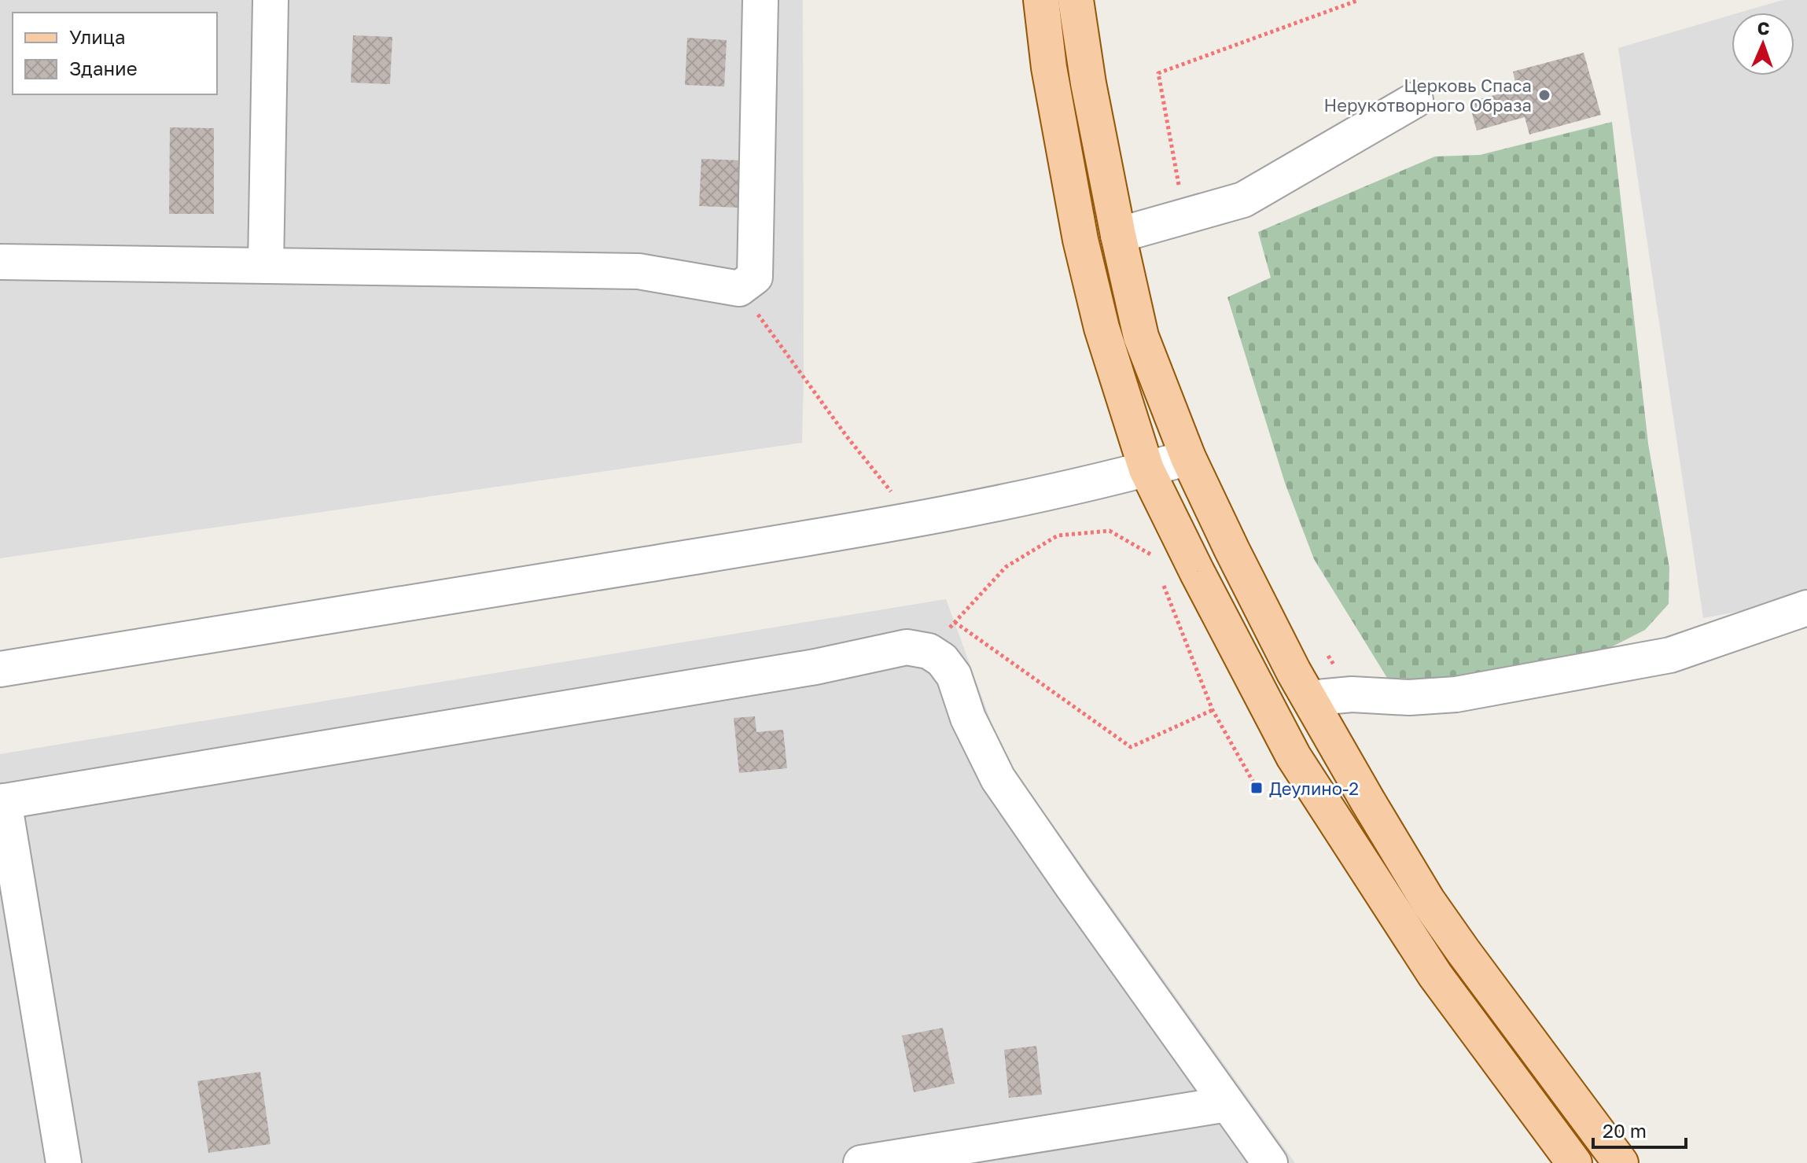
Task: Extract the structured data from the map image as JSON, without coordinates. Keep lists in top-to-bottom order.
{
  "places": {
    "other": ["Церковь Спаса Нерукотворного Образа"],
    "transit": ["Деулино-2"]
  },
  "legend": ["Улица", "Здание"],
  "scale_bar": "20 m",
  "north": "top"
}
